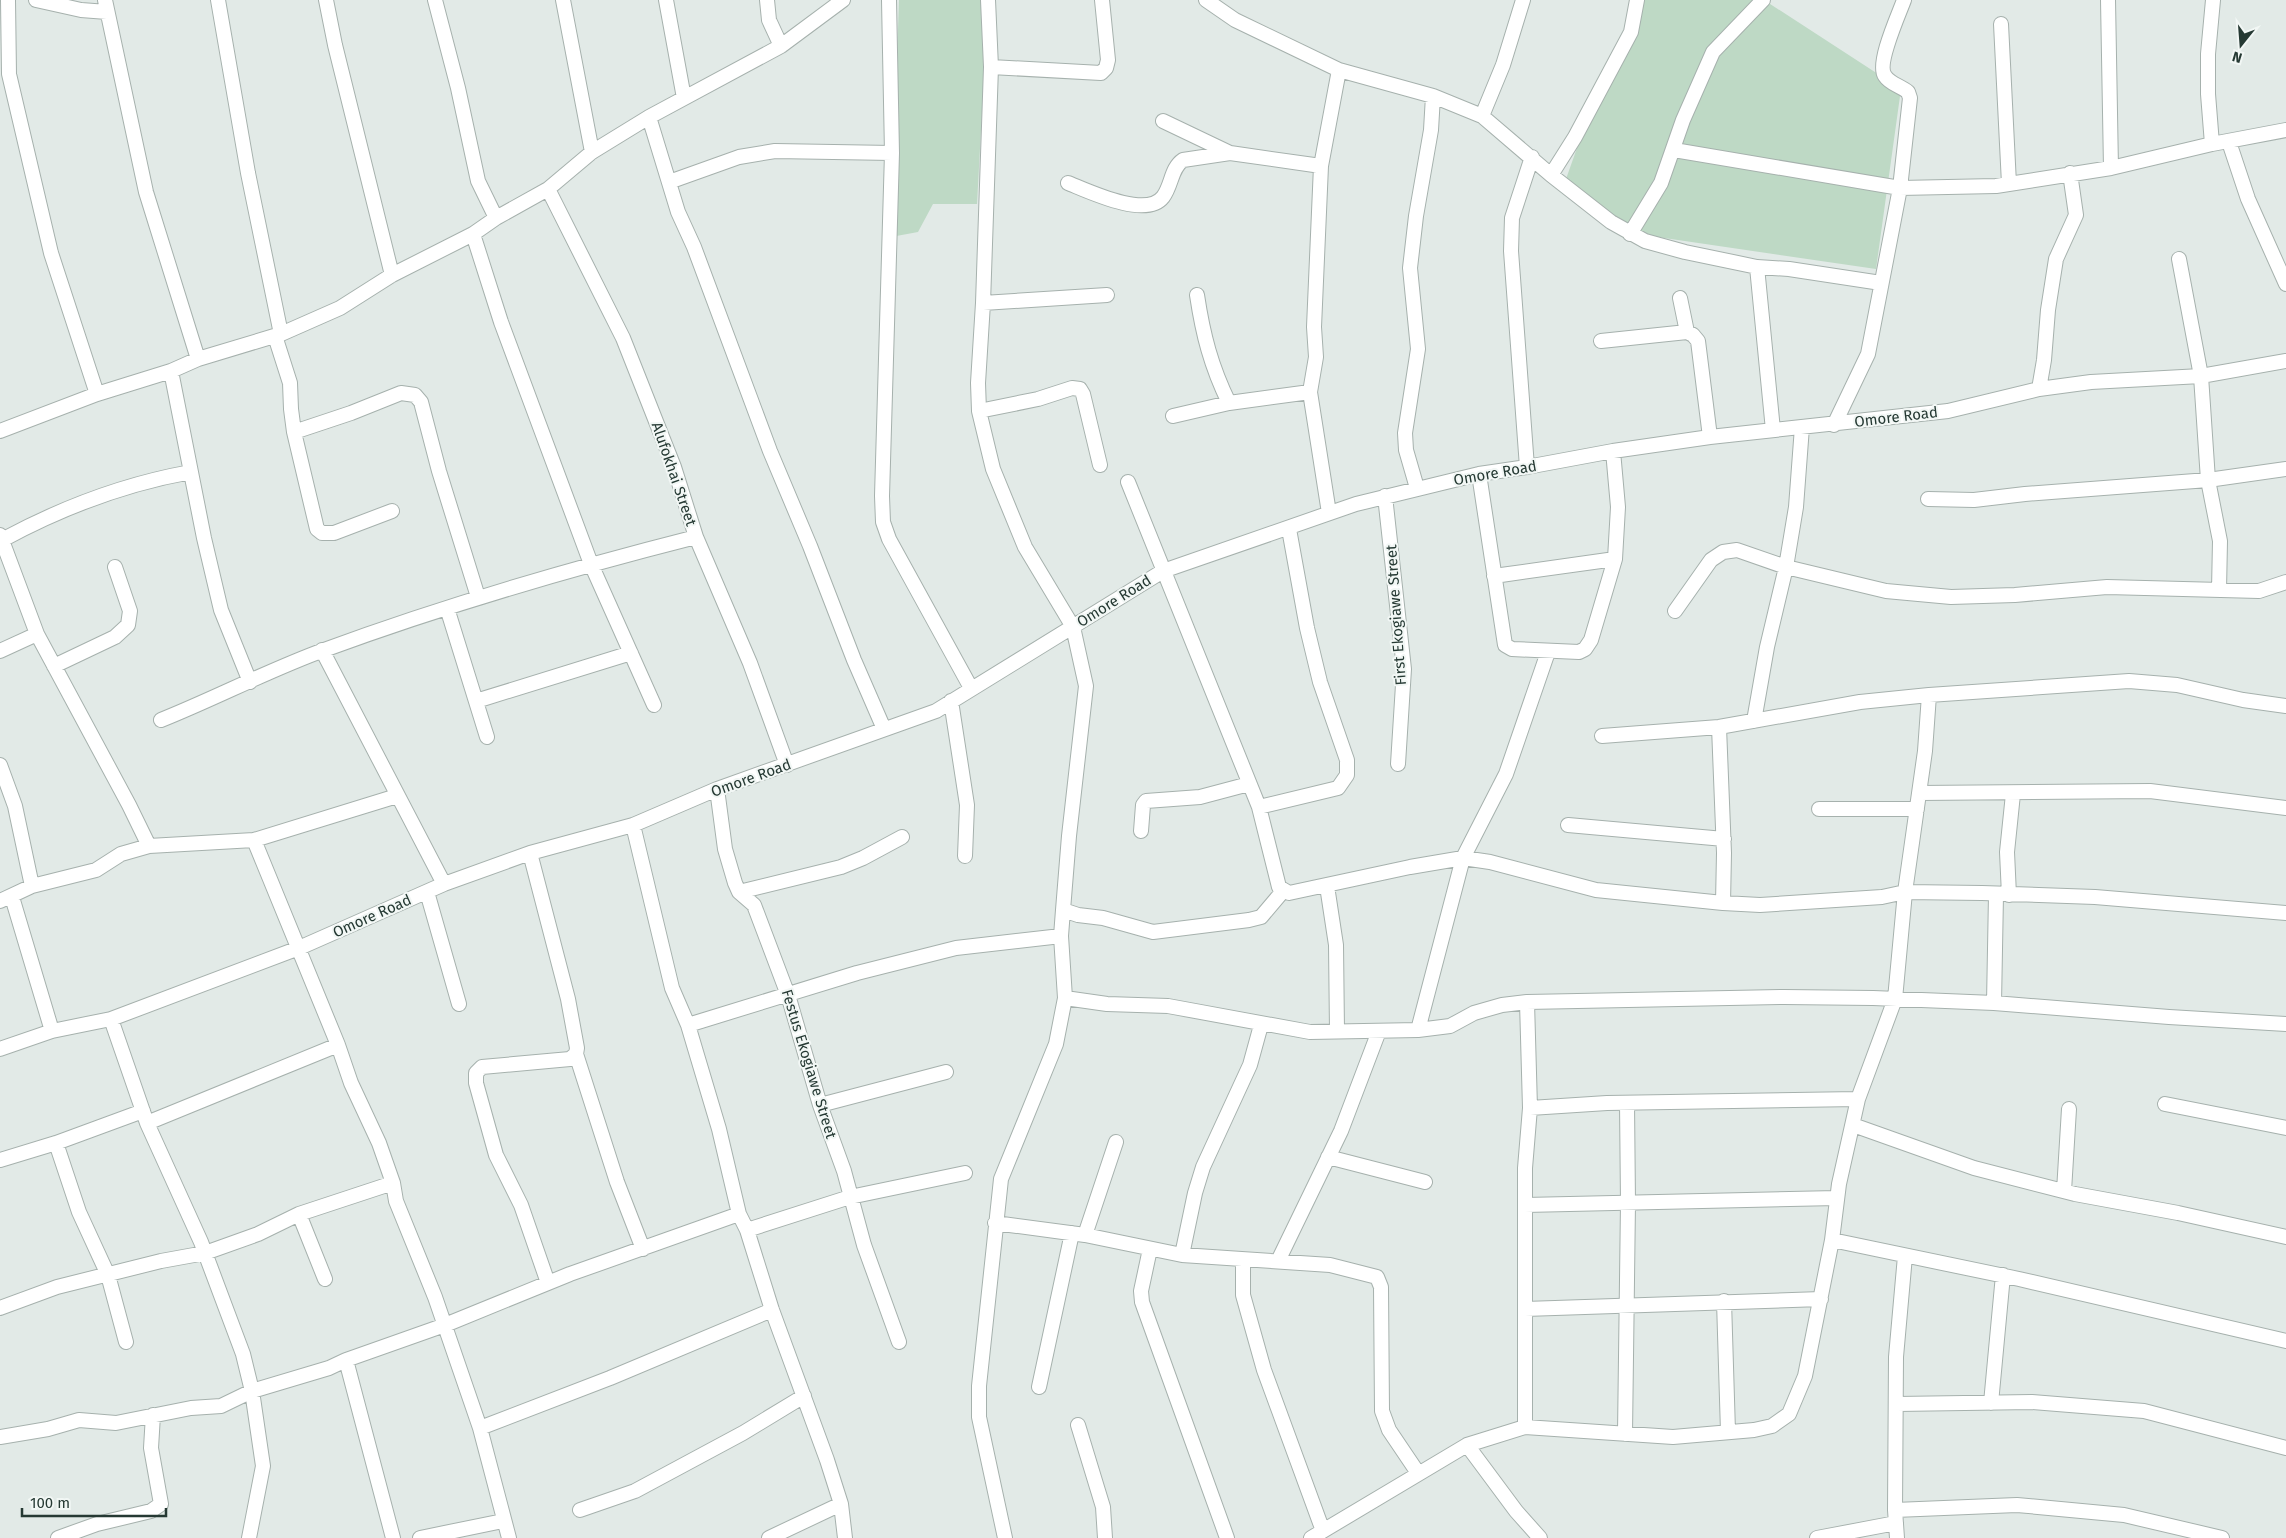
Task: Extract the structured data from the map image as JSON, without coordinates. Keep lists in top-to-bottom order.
{
  "streets": {
    "street": [
      "Omore Road",
      "Alufokhai Street",
      "First Ekogiawe Street",
      "Festus Ekogiawe Street"
    ]
  },
  "crossings": [
    ["Omore Road", "Alufokhai Street"],
    ["Omore Road", "First Ekogiawe Street"],
    ["Omore Road", "Festus Ekogiawe Street"]
  ],
  "scale_bar": "100 m",
  "north": "bottom"
}
